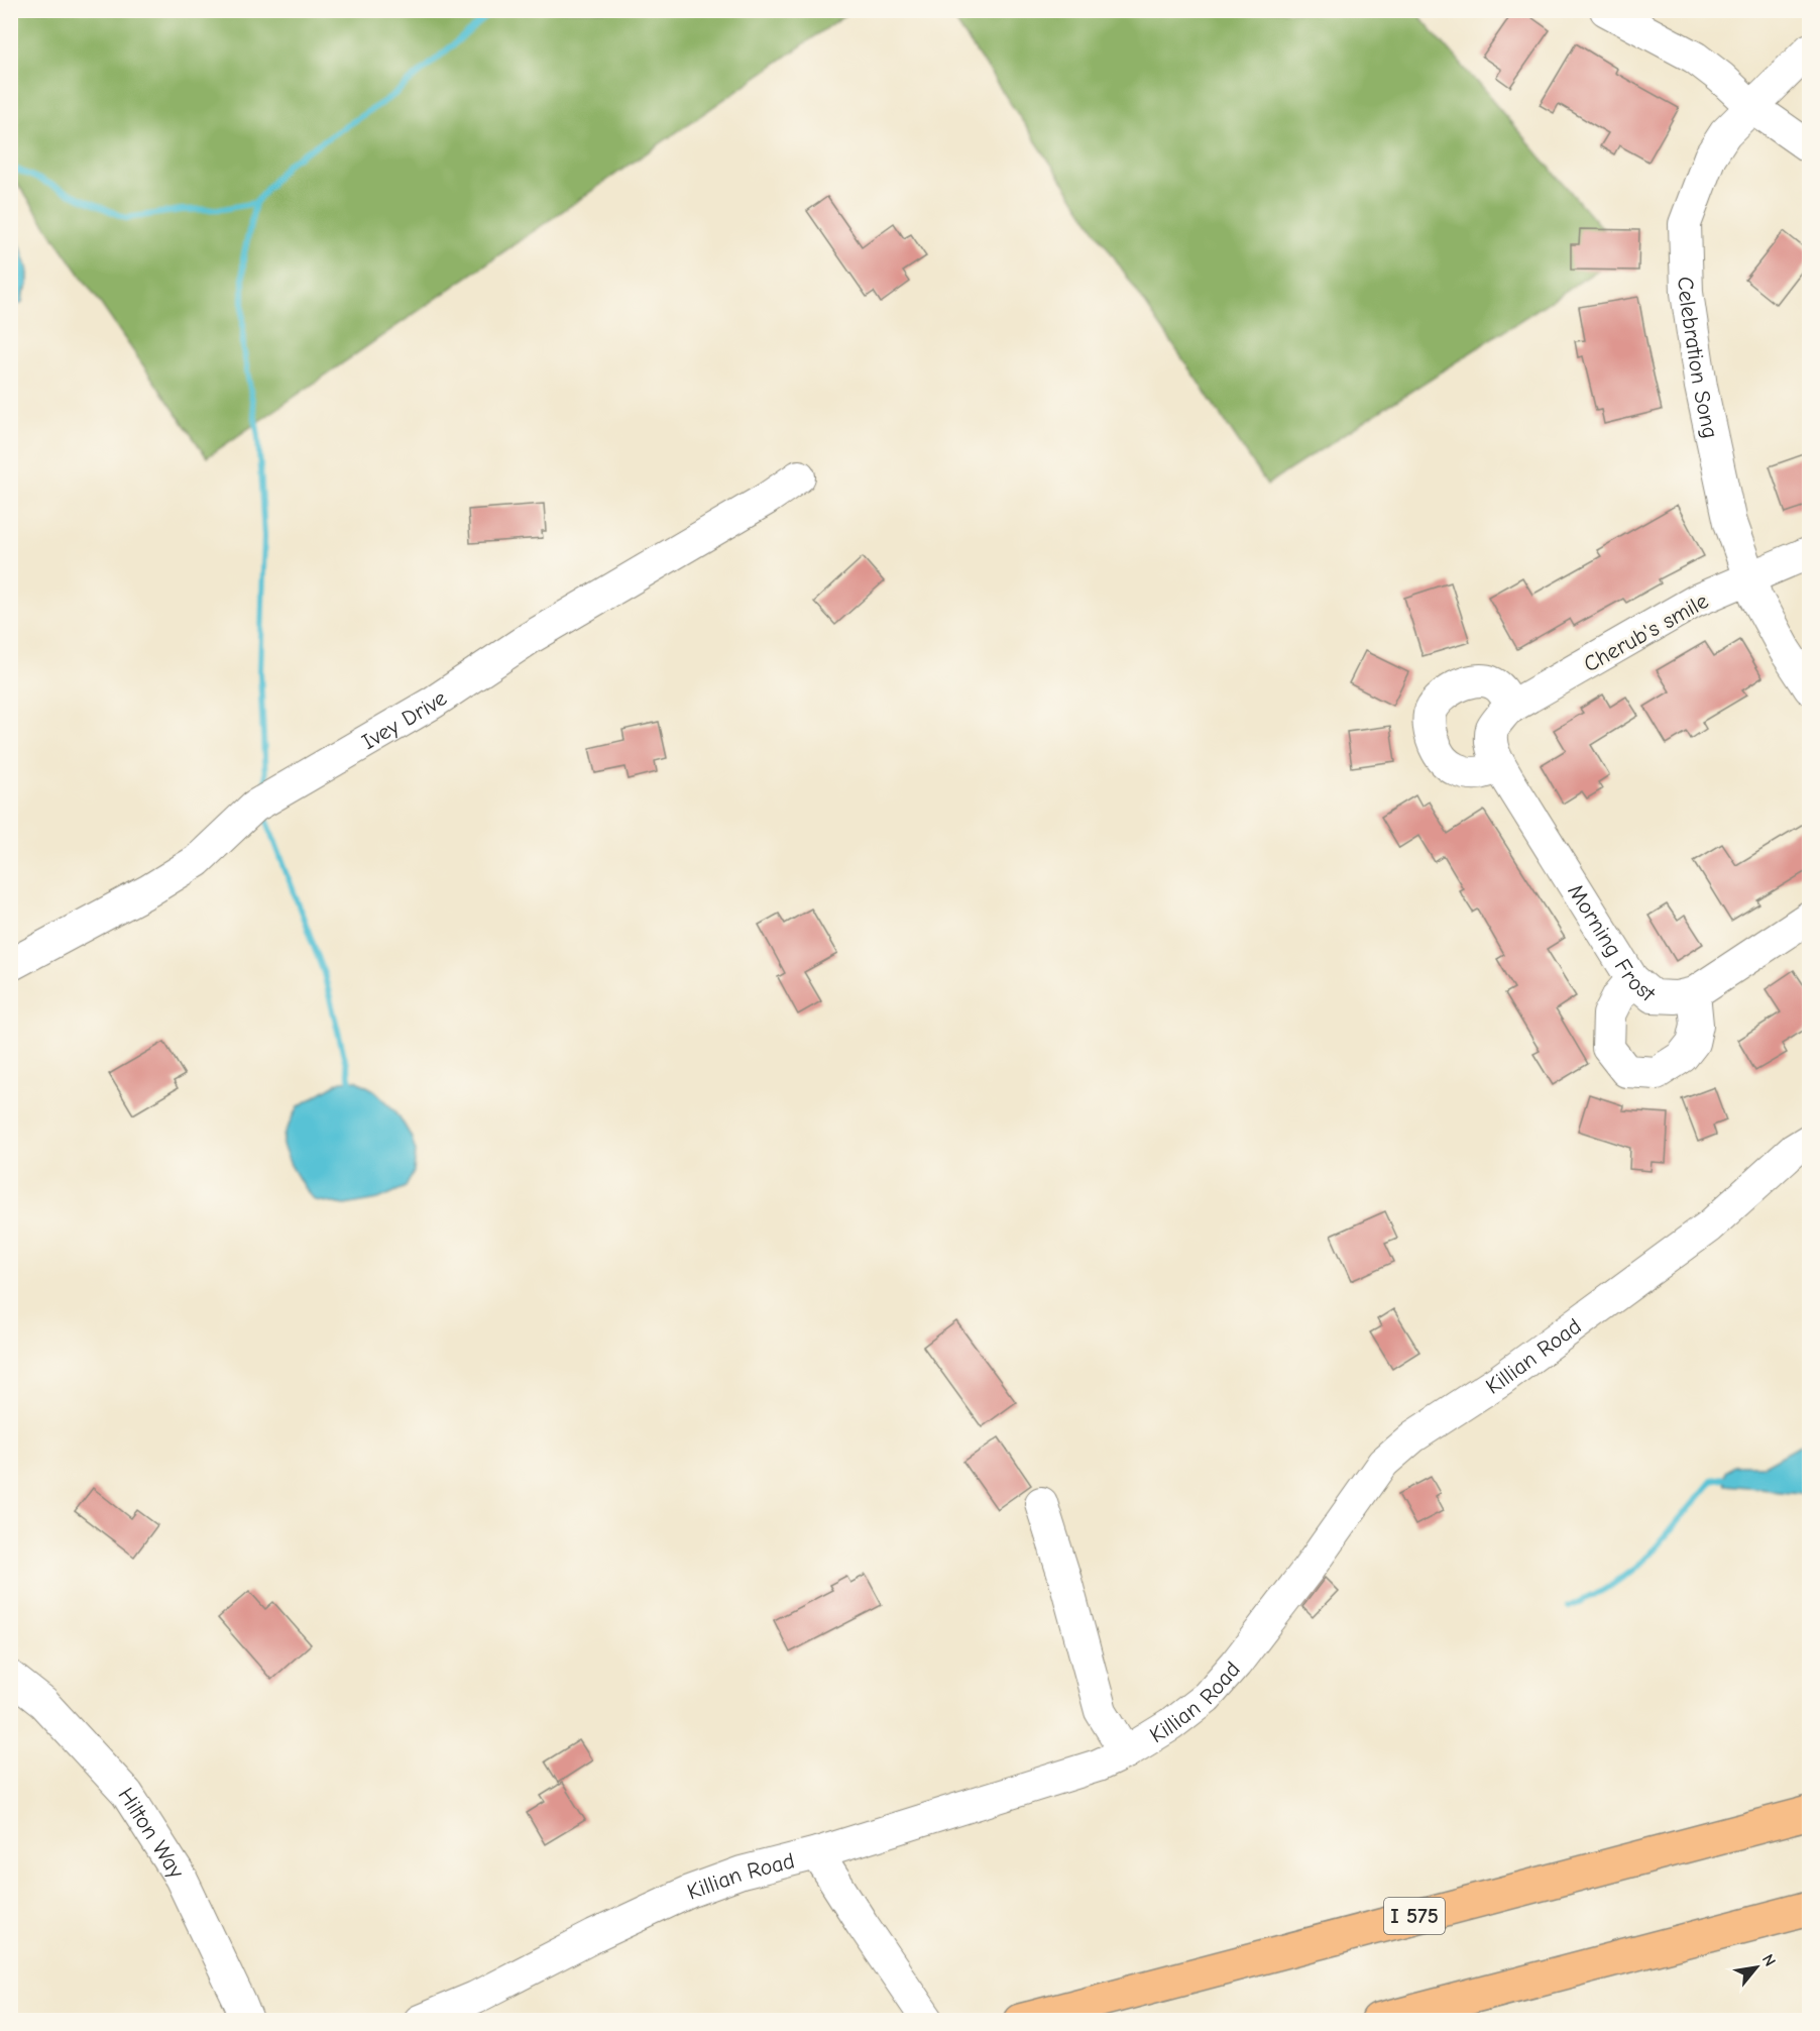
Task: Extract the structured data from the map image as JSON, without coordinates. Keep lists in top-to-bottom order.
{
  "streets": {
    "highway": ["I 575"],
    "street": [
      "Celebration Song",
      "Cherub's smile",
      "Ivey Drive",
      "Morning Frost",
      "Killian Road",
      "Hilton Way"
    ]
  },
  "crossings": [
    ["Celebration Song", "Cherub's smile"],
    ["Cherub's smile", "Morning Frost"]
  ],
  "north": "top right"
}
